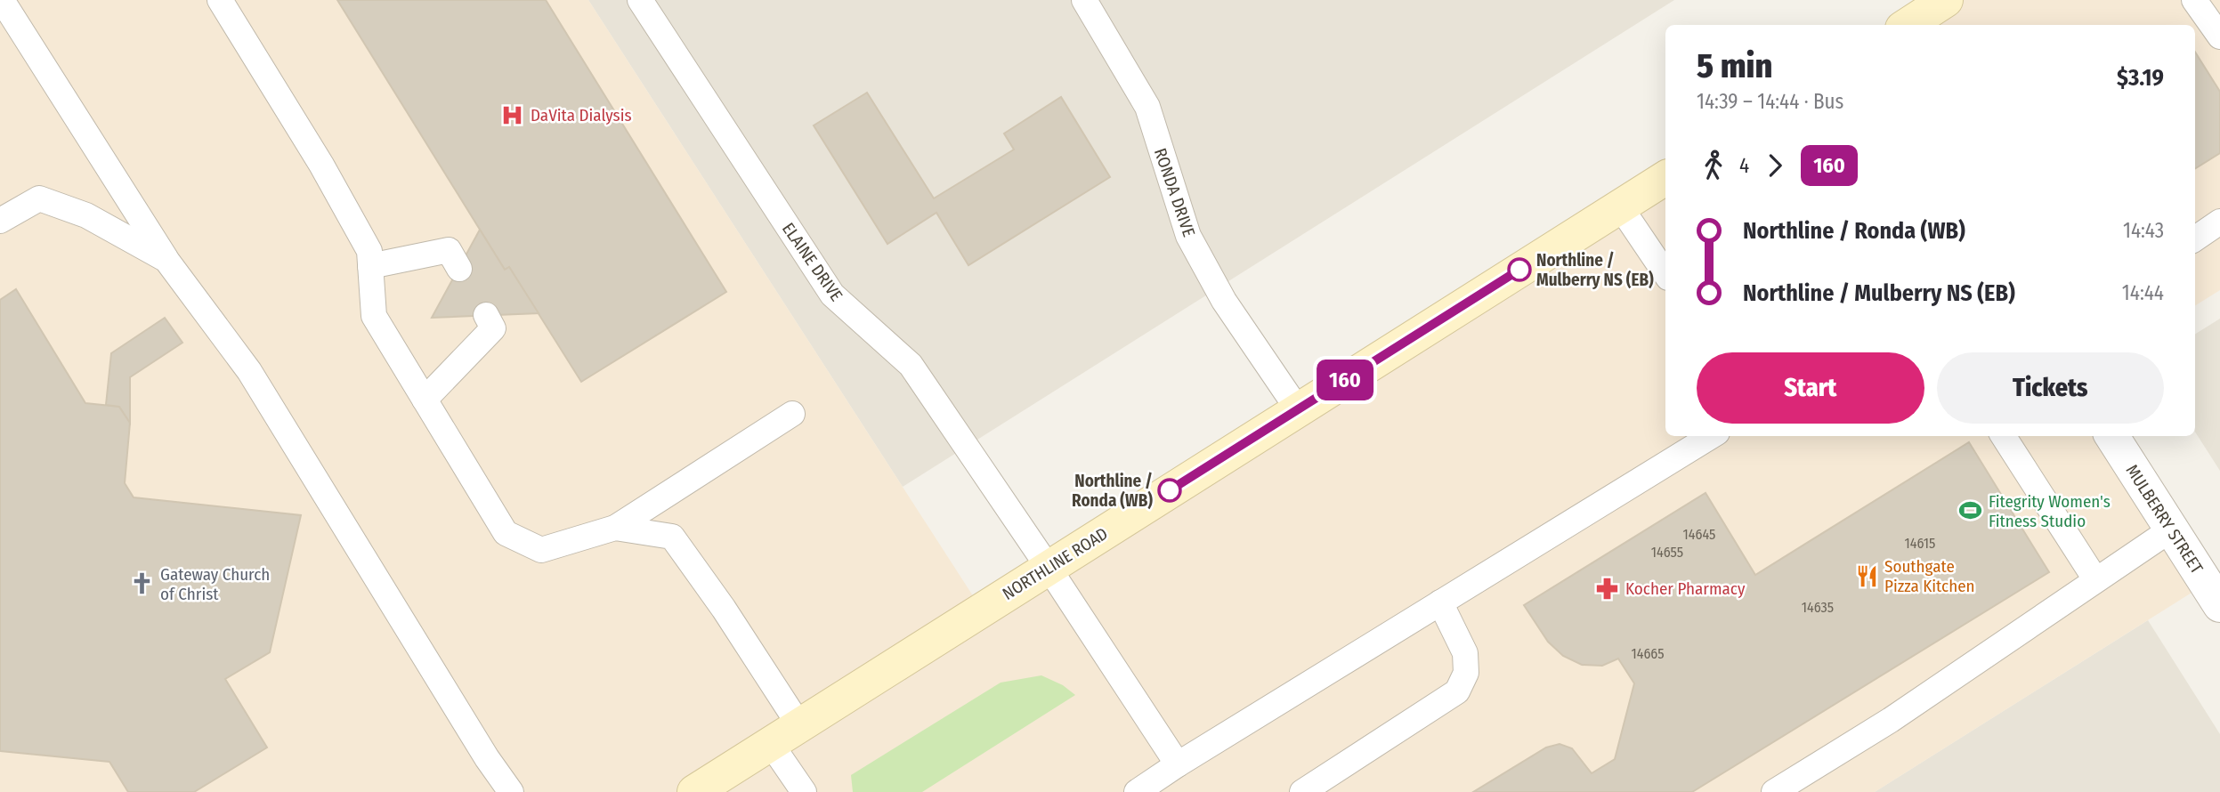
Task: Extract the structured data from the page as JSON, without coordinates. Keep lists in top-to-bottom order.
{
  "streets": {
    "main road": ["NORTHLINE ROAD"],
    "street": ["MULBERRY STREET"],
    "lane": ["RONDA DRIVE", "ELAINE DRIVE"]
  },
  "crossings": [
    ["RONDA DRIVE", "NORTHLINE ROAD"],
    ["ELAINE DRIVE", "NORTHLINE ROAD"]
  ],
  "places": {
    "hospital": ["DaVita Dialysis"],
    "other": ["Northline / Mulberry NS (EB)", "Northline / Ronda (WB)"],
    "sports": ["Fitegrity Women's Fitness Studio"],
    "restaurant": ["Southgate Pizza Kitchen"],
    "church": ["Gateway Church of Christ"],
    "pharmacy": ["Kocher Pharmacy"]
  },
  "lines": ["bus line 160"],
  "house_numbers": [
    "14645",
    "14615",
    "14655",
    "14635",
    "14665"
  ],
  "page": {
    "on_map": "160",
    "heading": ["5 min", "14:39 – 14:44 · Bus", "$3.19"],
    "legs": ["4", "160"],
    "list": [
      {
        "name": "Northline / Ronda (WB)",
        "value": "14:43"
      },
      {
        "name": "Northline / Mulberry NS (EB)",
        "value": "14:44"
      }
    ],
    "buttons": ["Start", "Tickets"]
  }
}
